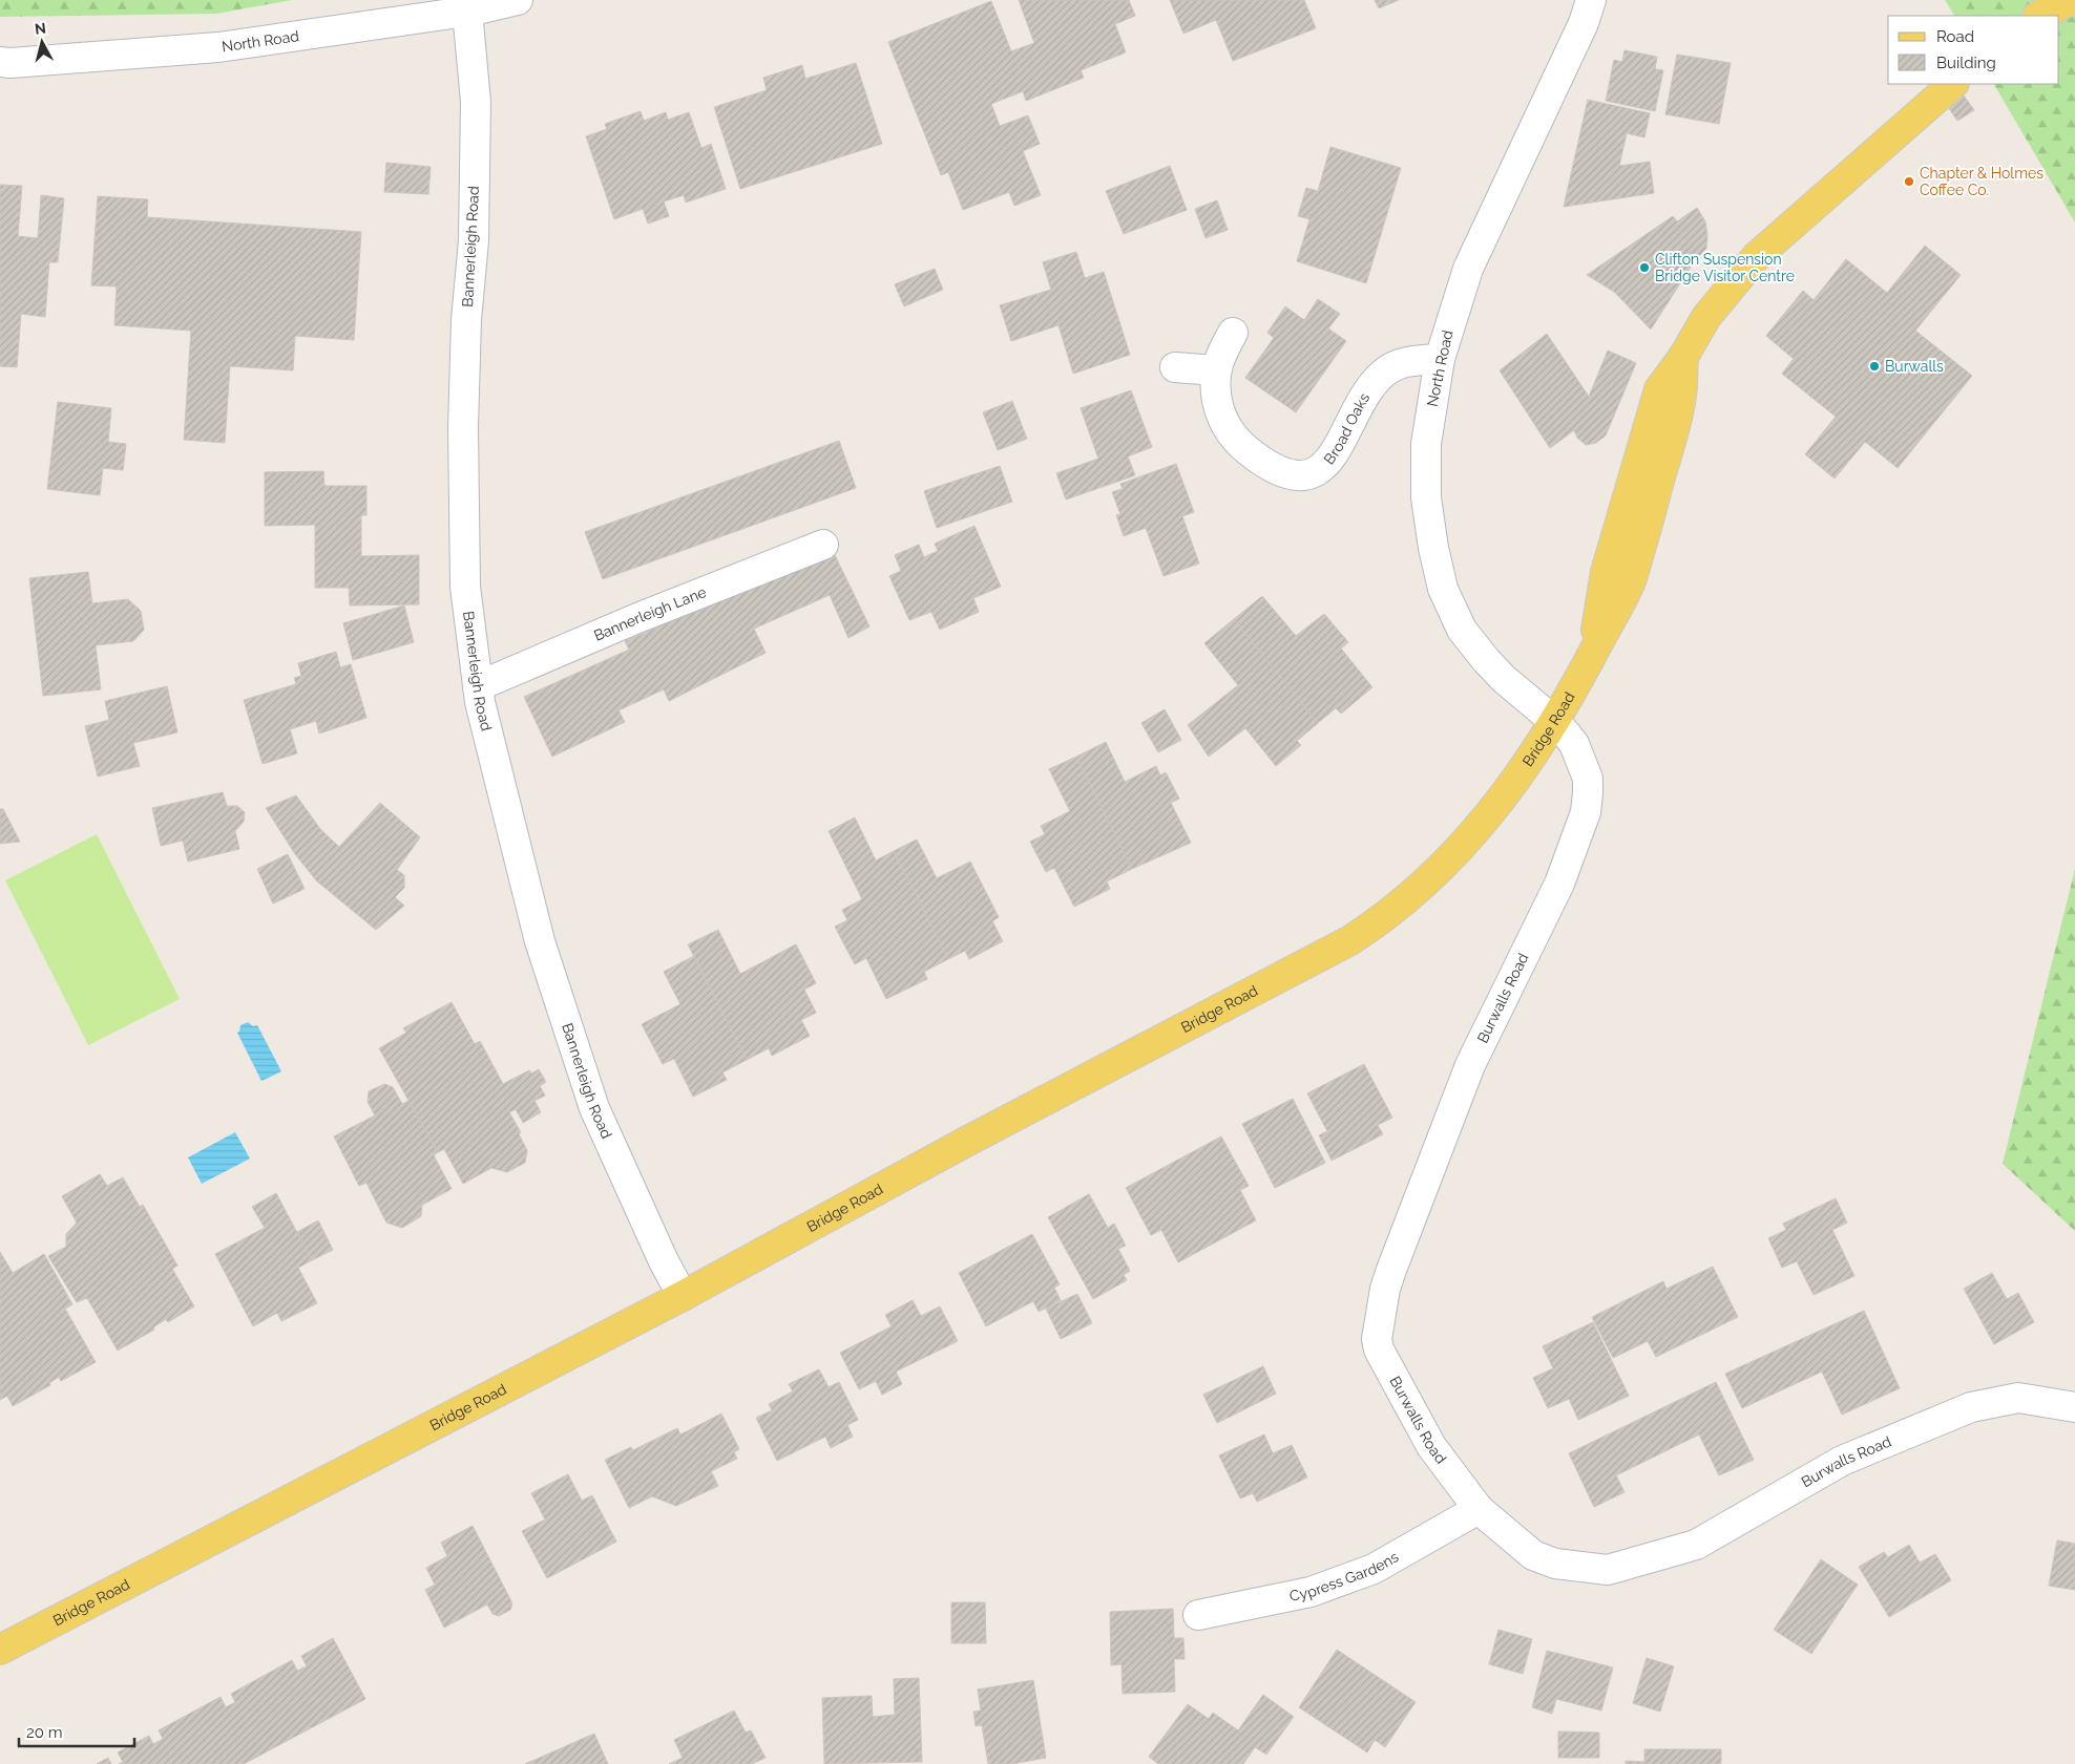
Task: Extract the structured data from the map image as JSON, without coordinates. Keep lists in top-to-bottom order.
{
  "streets": {
    "main road": ["Bridge Road"],
    "street": [
      "North Road",
      "Bannerleigh Road",
      "Broad Oaks",
      "Bannerleigh Lane",
      "Burwalls Road",
      "Cypress Gardens"
    ]
  },
  "crossings": [
    ["North Road", "Bannerleigh Road"],
    ["North Road", "Broad Oaks"],
    ["North Road", "Bridge Road"],
    ["North Road", "Burwalls Road"],
    ["Bannerleigh Road", "Bannerleigh Lane"],
    ["Bannerleigh Road", "Bridge Road"],
    ["Bridge Road", "Burwalls Road"],
    ["Burwalls Road", "Cypress Gardens"]
  ],
  "places": ["Chapter & Holmes Coffee Co.", "Clifton Suspension Bridge Visitor Centre", "Burwalls"],
  "legend": ["Road", "Building"],
  "scale_bar": "20 m",
  "north": "top"
}
